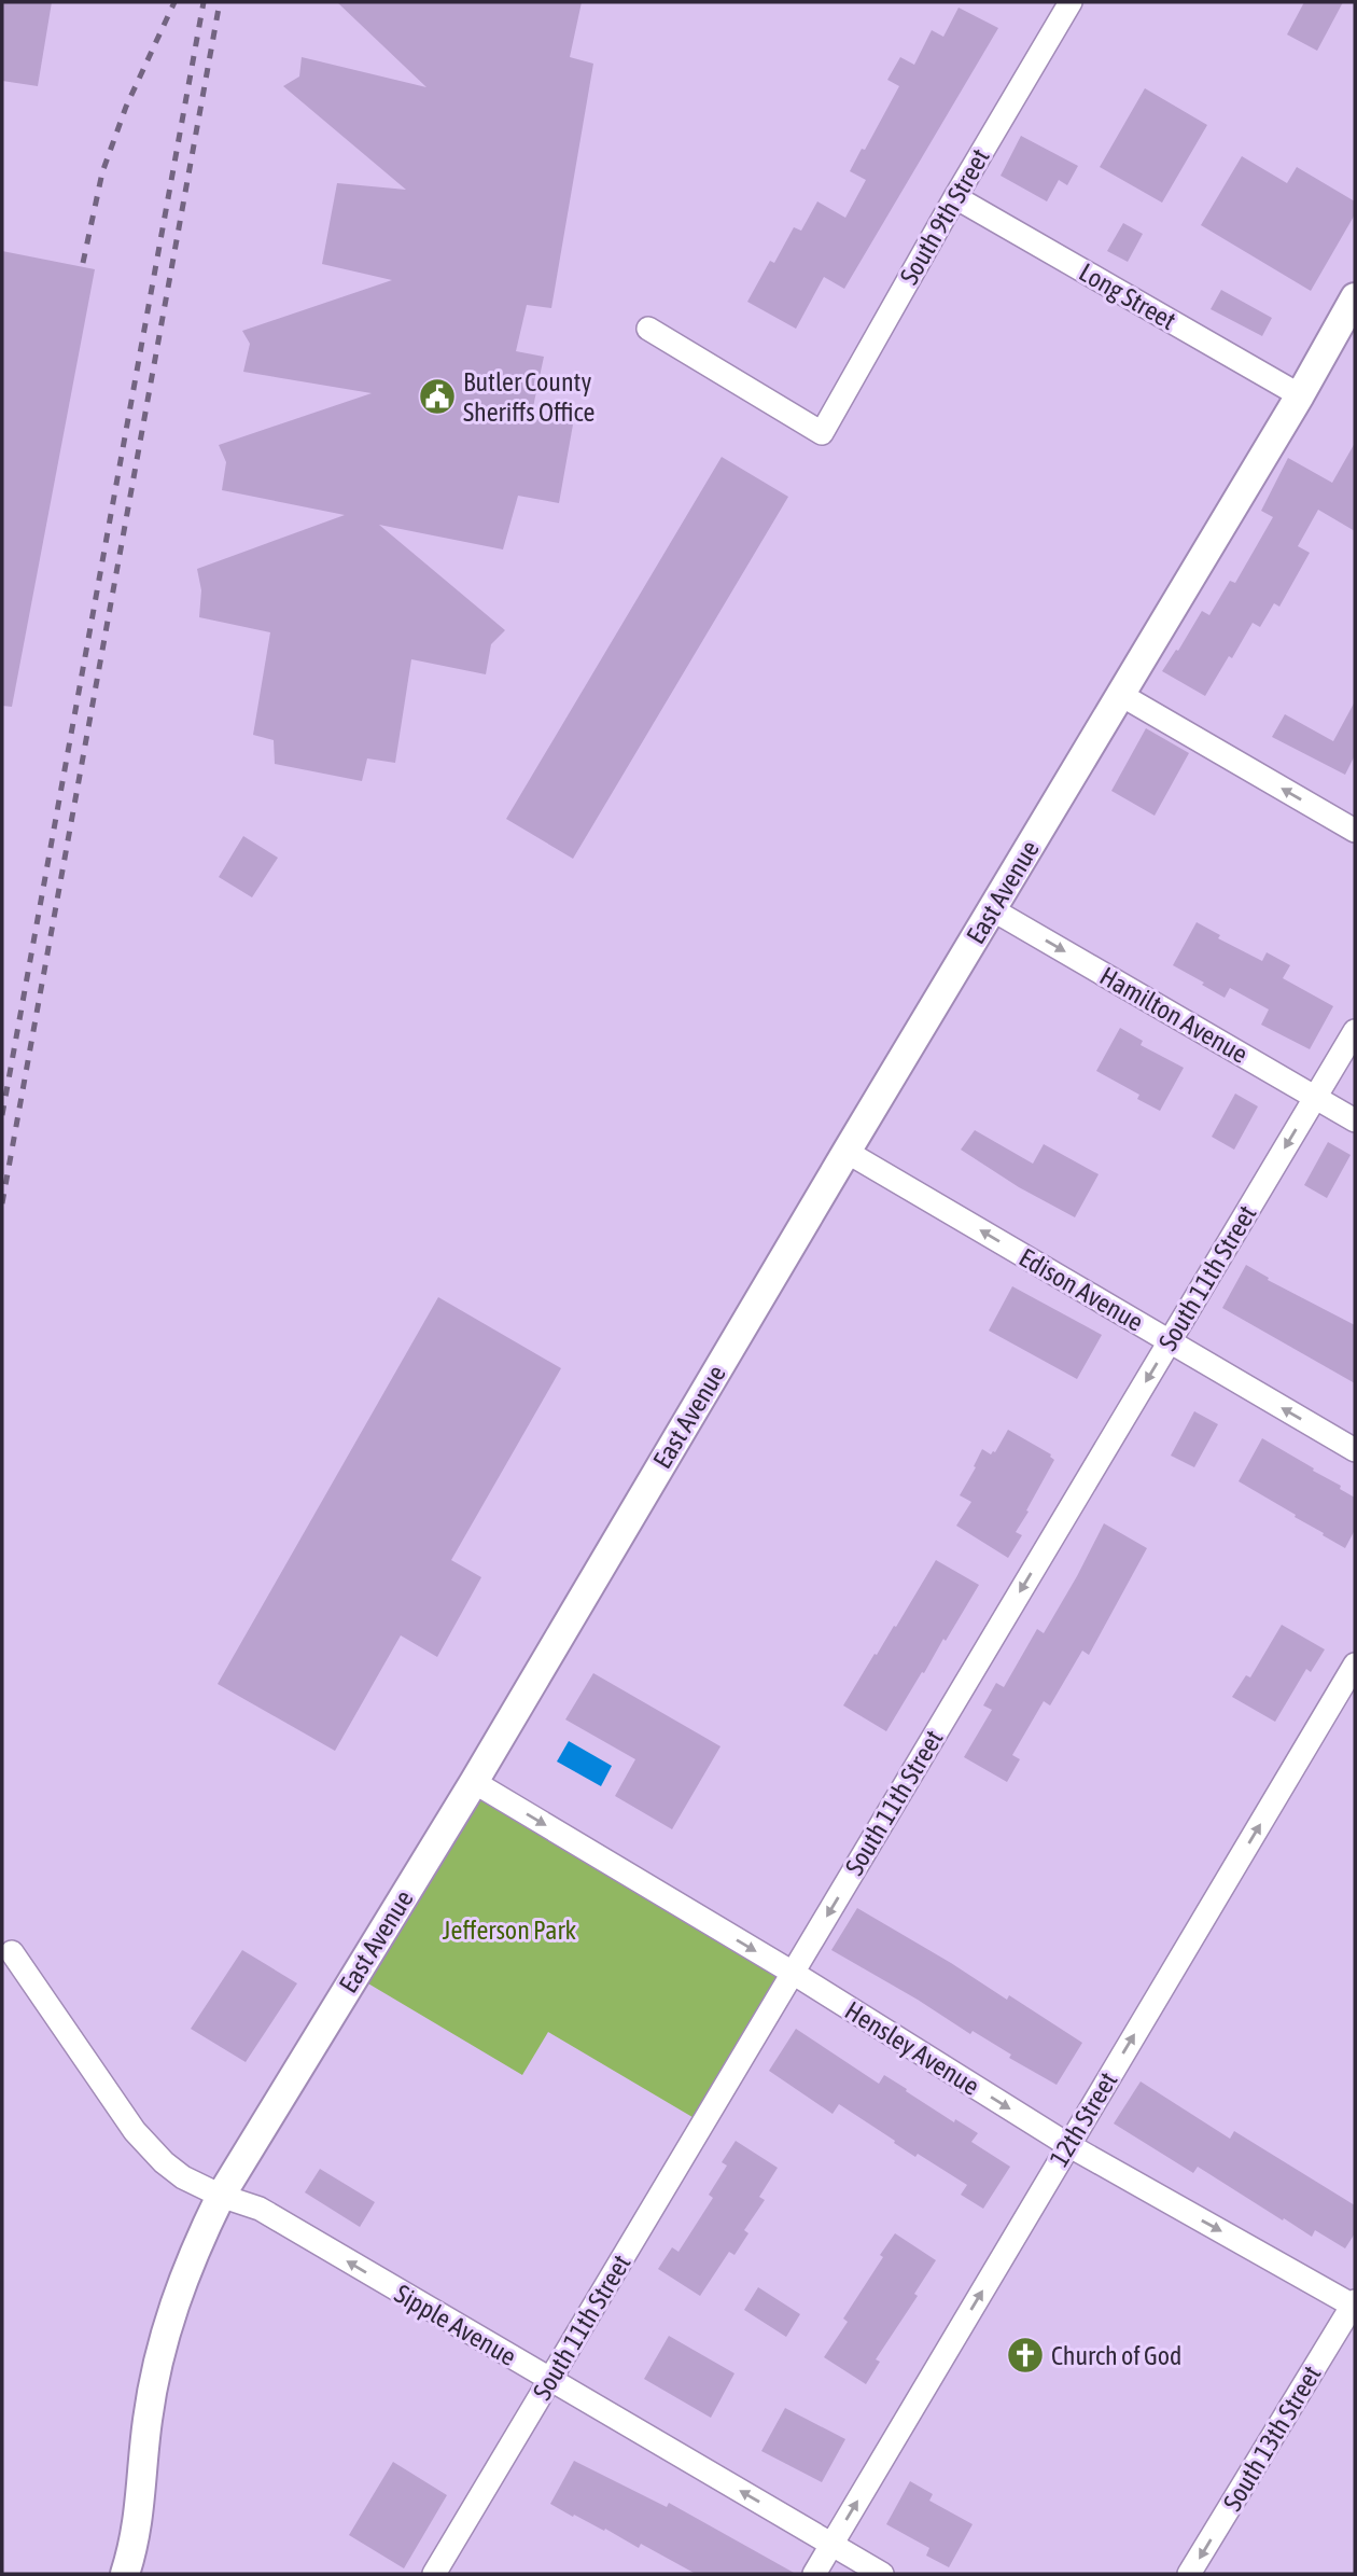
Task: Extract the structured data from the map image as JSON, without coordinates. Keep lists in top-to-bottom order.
{
  "streets": {
    "street": [
      "South 9th Street",
      "Long Street",
      "East Avenue",
      "Hamilton Avenue",
      "South 11th Street",
      "Edison Avenue",
      "Hensley Avenue",
      "12th Street",
      "Sipple Avenue",
      "South 13th Street"
    ]
  },
  "crossings": [
    ["South 9th Street", "Long Street"],
    ["Long Street", "East Avenue"],
    ["East Avenue", "Hamilton Avenue"],
    ["East Avenue", "Edison Avenue"],
    ["East Avenue", "Hensley Avenue"],
    ["East Avenue", "Sipple Avenue"],
    ["Hamilton Avenue", "South 11th Street"],
    ["South 11th Street", "Edison Avenue"],
    ["South 11th Street", "Hensley Avenue"],
    ["South 11th Street", "Sipple Avenue"],
    ["Hensley Avenue", "12th Street"],
    ["Hensley Avenue", "South 13th Street"],
    ["12th Street", "Sipple Avenue"]
  ],
  "one_way": [
    "Hamilton Avenue",
    "South 11th Street",
    "Edison Avenue",
    "Hensley Avenue",
    "12th Street",
    "Sipple Avenue",
    "South 13th Street"
  ],
  "parks": ["Jefferson Park"],
  "places": {
    "public building": ["Butler County Sheriffs Office"],
    "church": ["Church of God"]
  }
}
